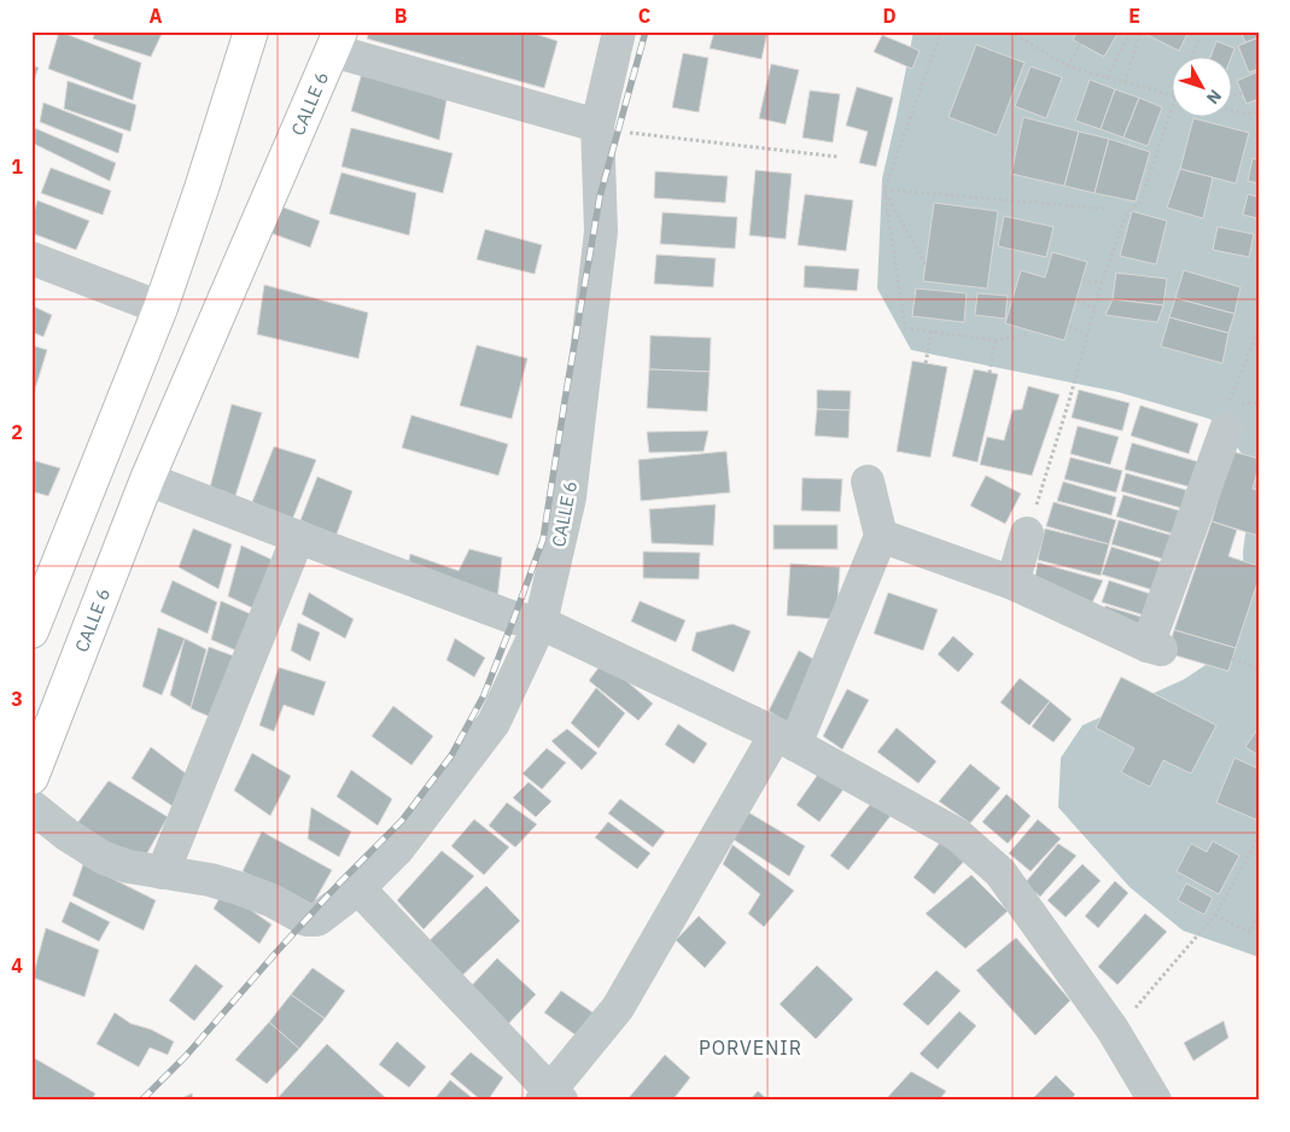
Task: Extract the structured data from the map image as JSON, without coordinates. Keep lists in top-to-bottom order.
{
  "streets": {
    "highway": ["CALLE 6"]
  },
  "districts": ["PORVENIR"],
  "north": "bottom right",
  "grid": {
    "columns": [
      "A",
      "B",
      "C",
      "D",
      "E"
    ],
    "rows": [
      "1",
      "2",
      "3",
      "4"
    ]
  }
}
